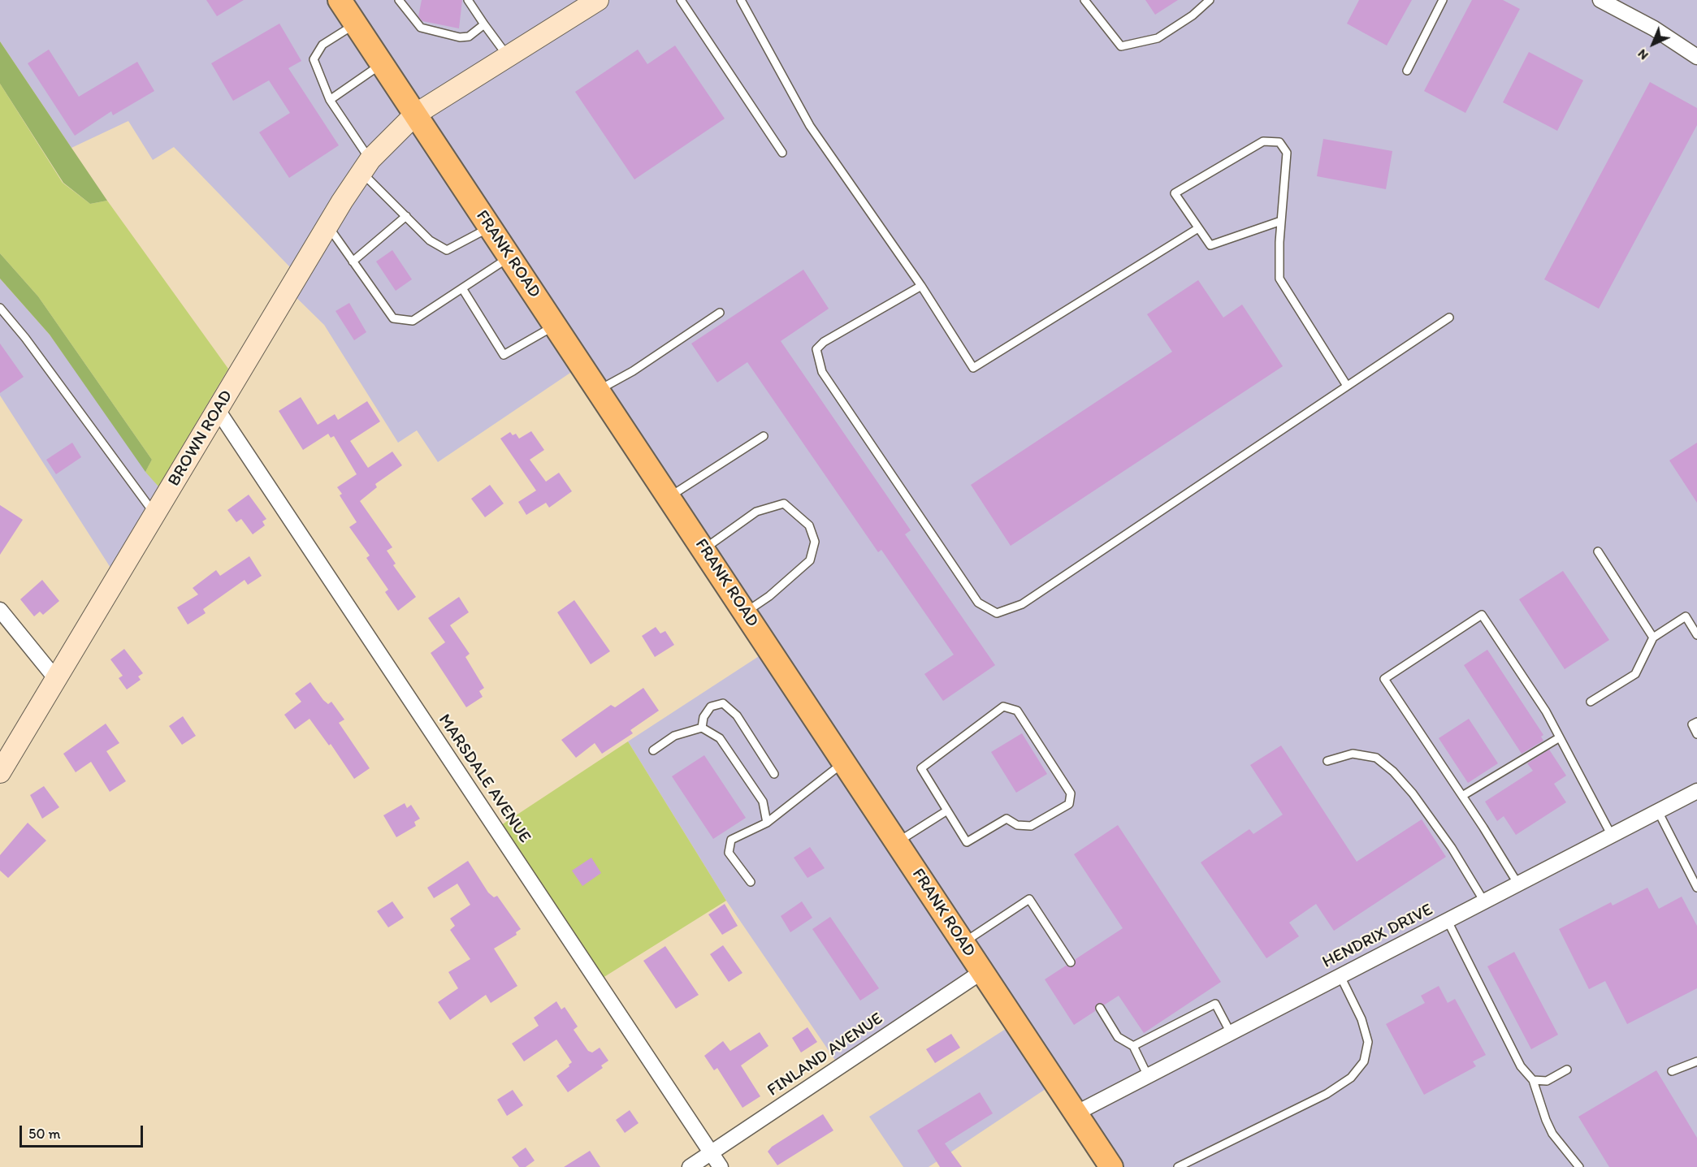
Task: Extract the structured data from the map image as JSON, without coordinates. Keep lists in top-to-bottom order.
{
  "streets": {
    "main road": ["FRANK ROAD", "BROWN ROAD"],
    "street": ["MARSDALE AVENUE", "HENDRIX DRIVE", "FINLAND AVENUE"]
  },
  "crossings": [
    ["FRANK ROAD", "BROWN ROAD"],
    ["FRANK ROAD", "HENDRIX DRIVE"],
    ["FRANK ROAD", "FINLAND AVENUE"],
    ["BROWN ROAD", "MARSDALE AVENUE"],
    ["MARSDALE AVENUE", "FINLAND AVENUE"]
  ],
  "scale_bar": "50 m",
  "north": "bottom left"
}
